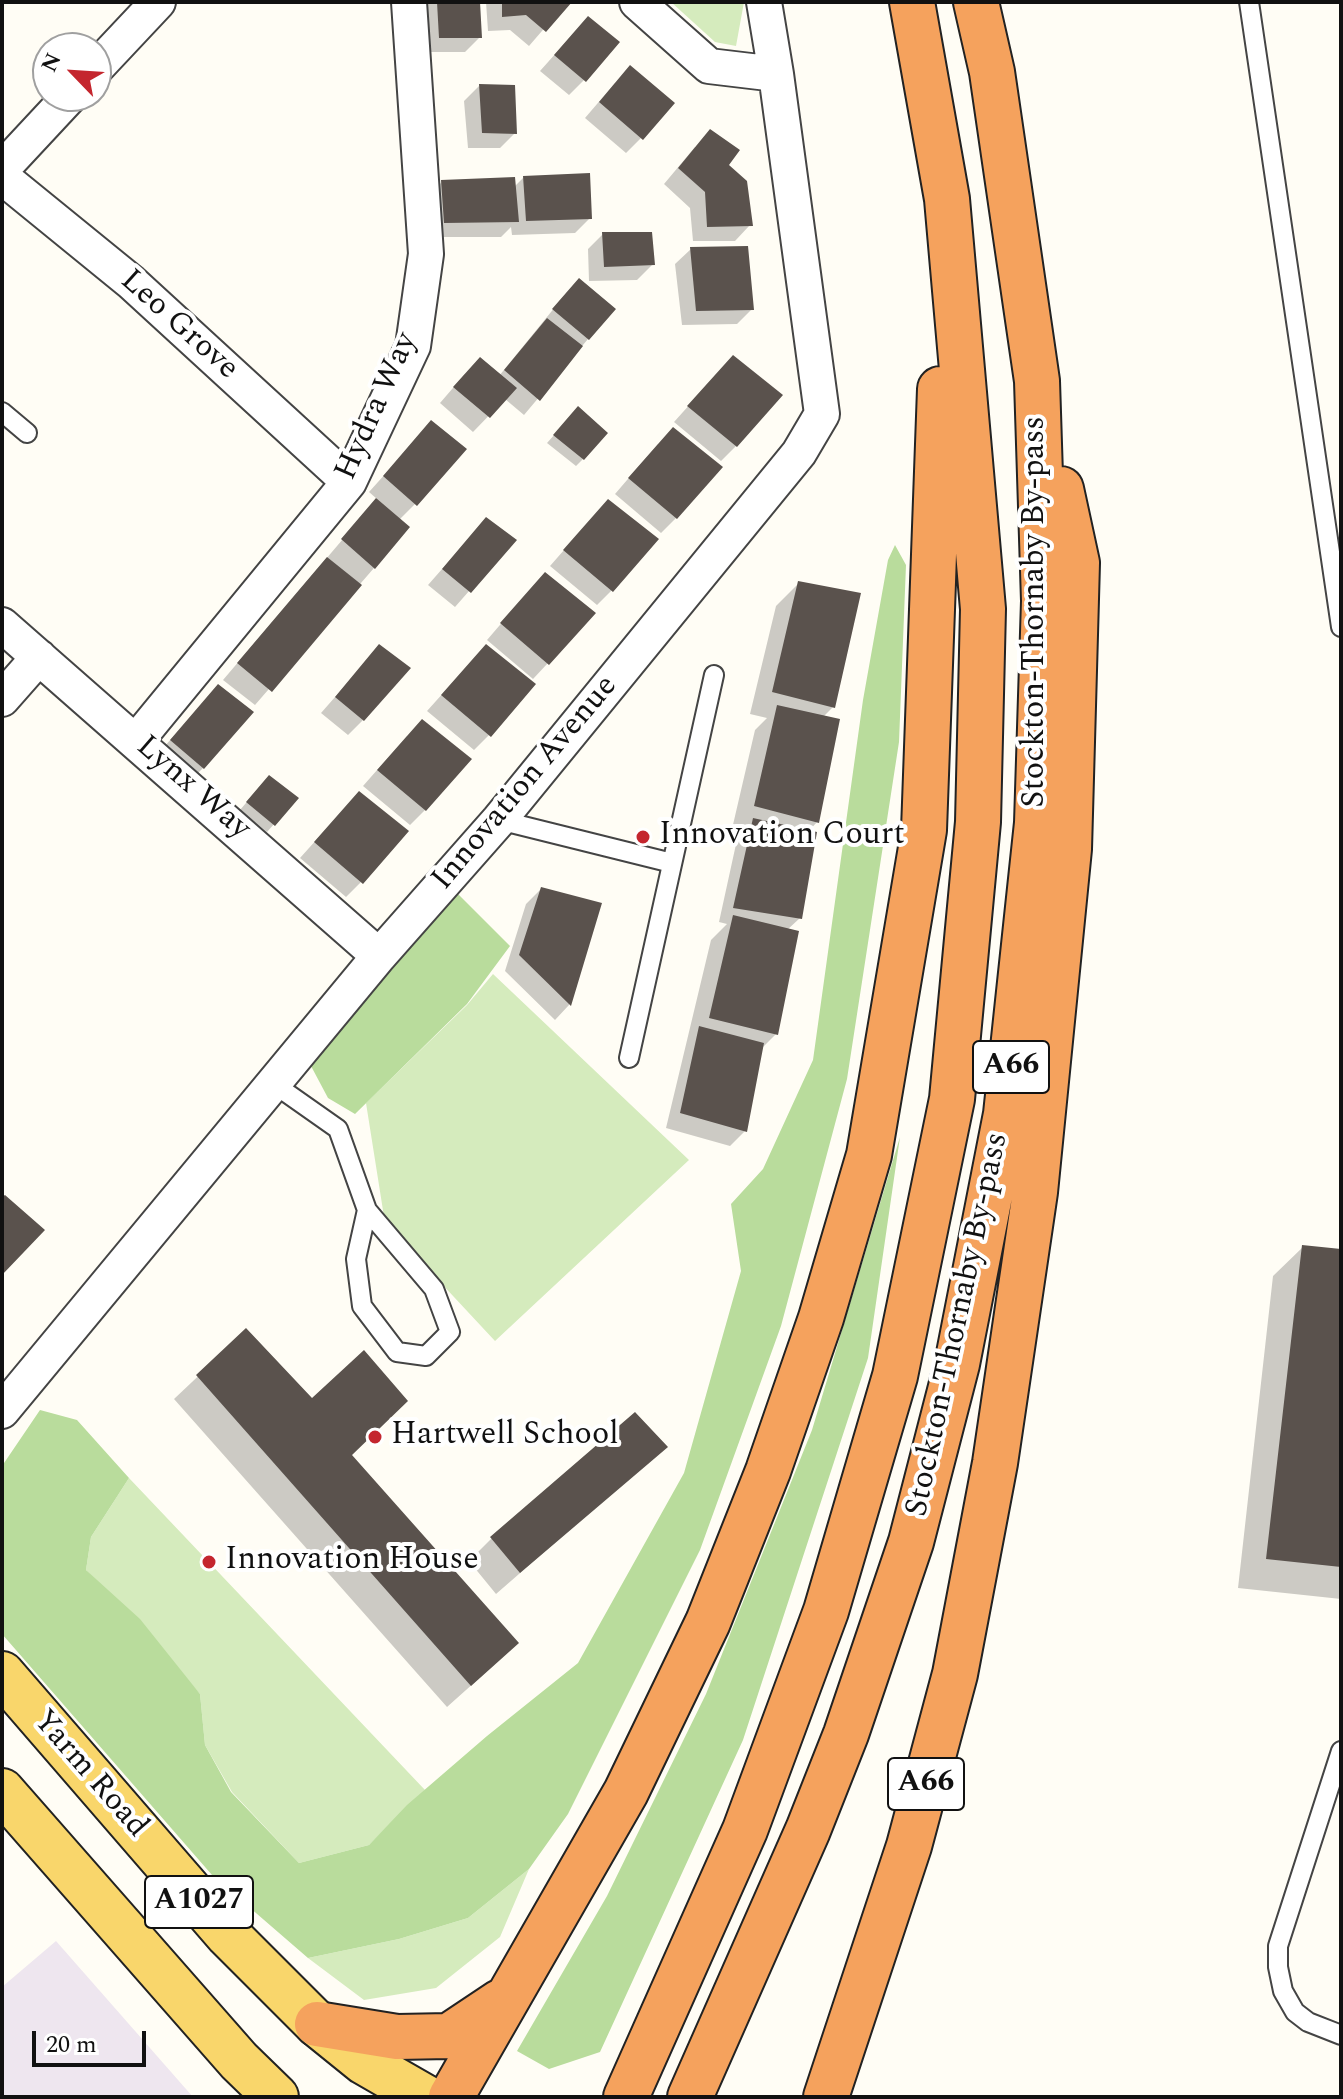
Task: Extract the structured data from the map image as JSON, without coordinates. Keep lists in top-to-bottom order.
{
  "streets": {
    "highway": ["Stockton-Thornaby By-pass", "A66"],
    "main road": ["Yarm Road", "A1027"],
    "street": [
      "Leo Grove",
      "Hydra Way",
      "Innovation Avenue",
      "Lynx Way"
    ]
  },
  "crossings": [
    ["Leo Grove", "Hydra Way"],
    ["Hydra Way", "Lynx Way"],
    ["Stockton-Thornaby By-pass", "A66"],
    ["Innovation Avenue", "Lynx Way"]
  ],
  "places": ["Innovation Court", "Hartwell School", "Innovation House"],
  "scale_bar": "20 m",
  "north": "top left"
}
